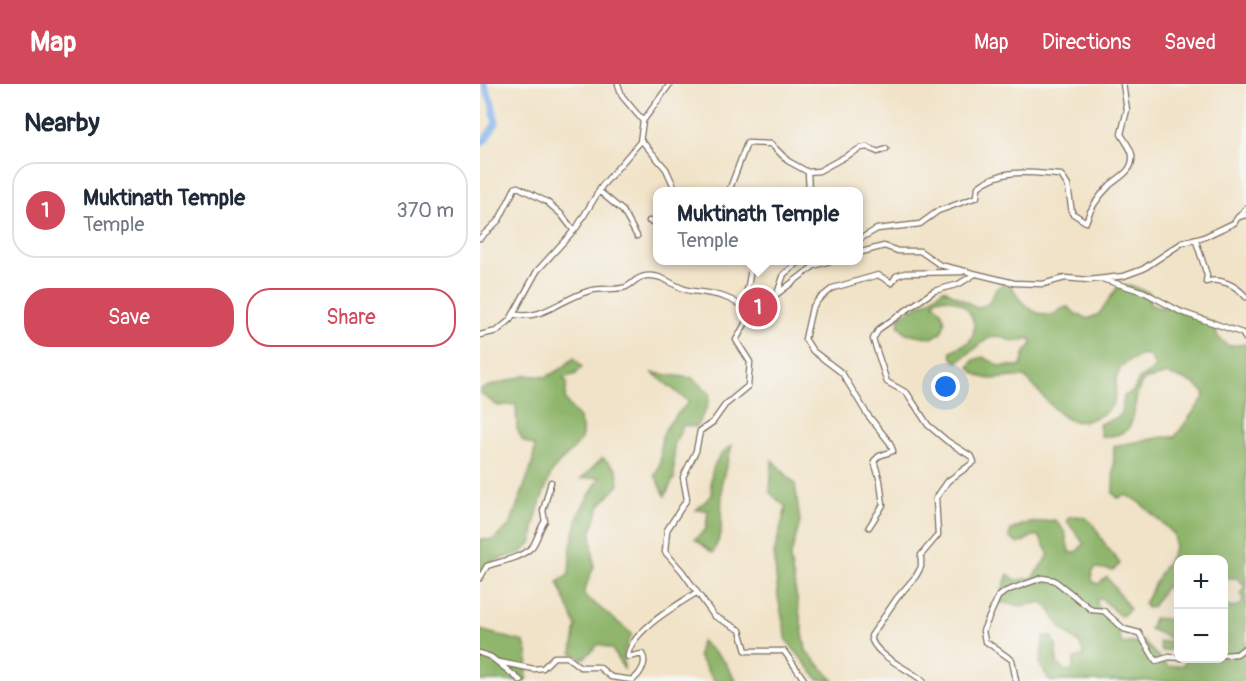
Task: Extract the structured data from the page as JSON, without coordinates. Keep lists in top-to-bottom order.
{
  "page": {
    "header": "Map",
    "nav": ["Map", "Directions", "Saved"],
    "heading": "Nearby",
    "list": [
      {
        "mark": "1",
        "name": "Muktinath Temple",
        "note": "Temple",
        "value": "370 m"
      }
    ],
    "popup": ["Muktinath Temple", "Temple"],
    "buttons": ["Save", "Share"],
    "pins": "1",
    "map_buttons": ["+", "−"]
  }
}
